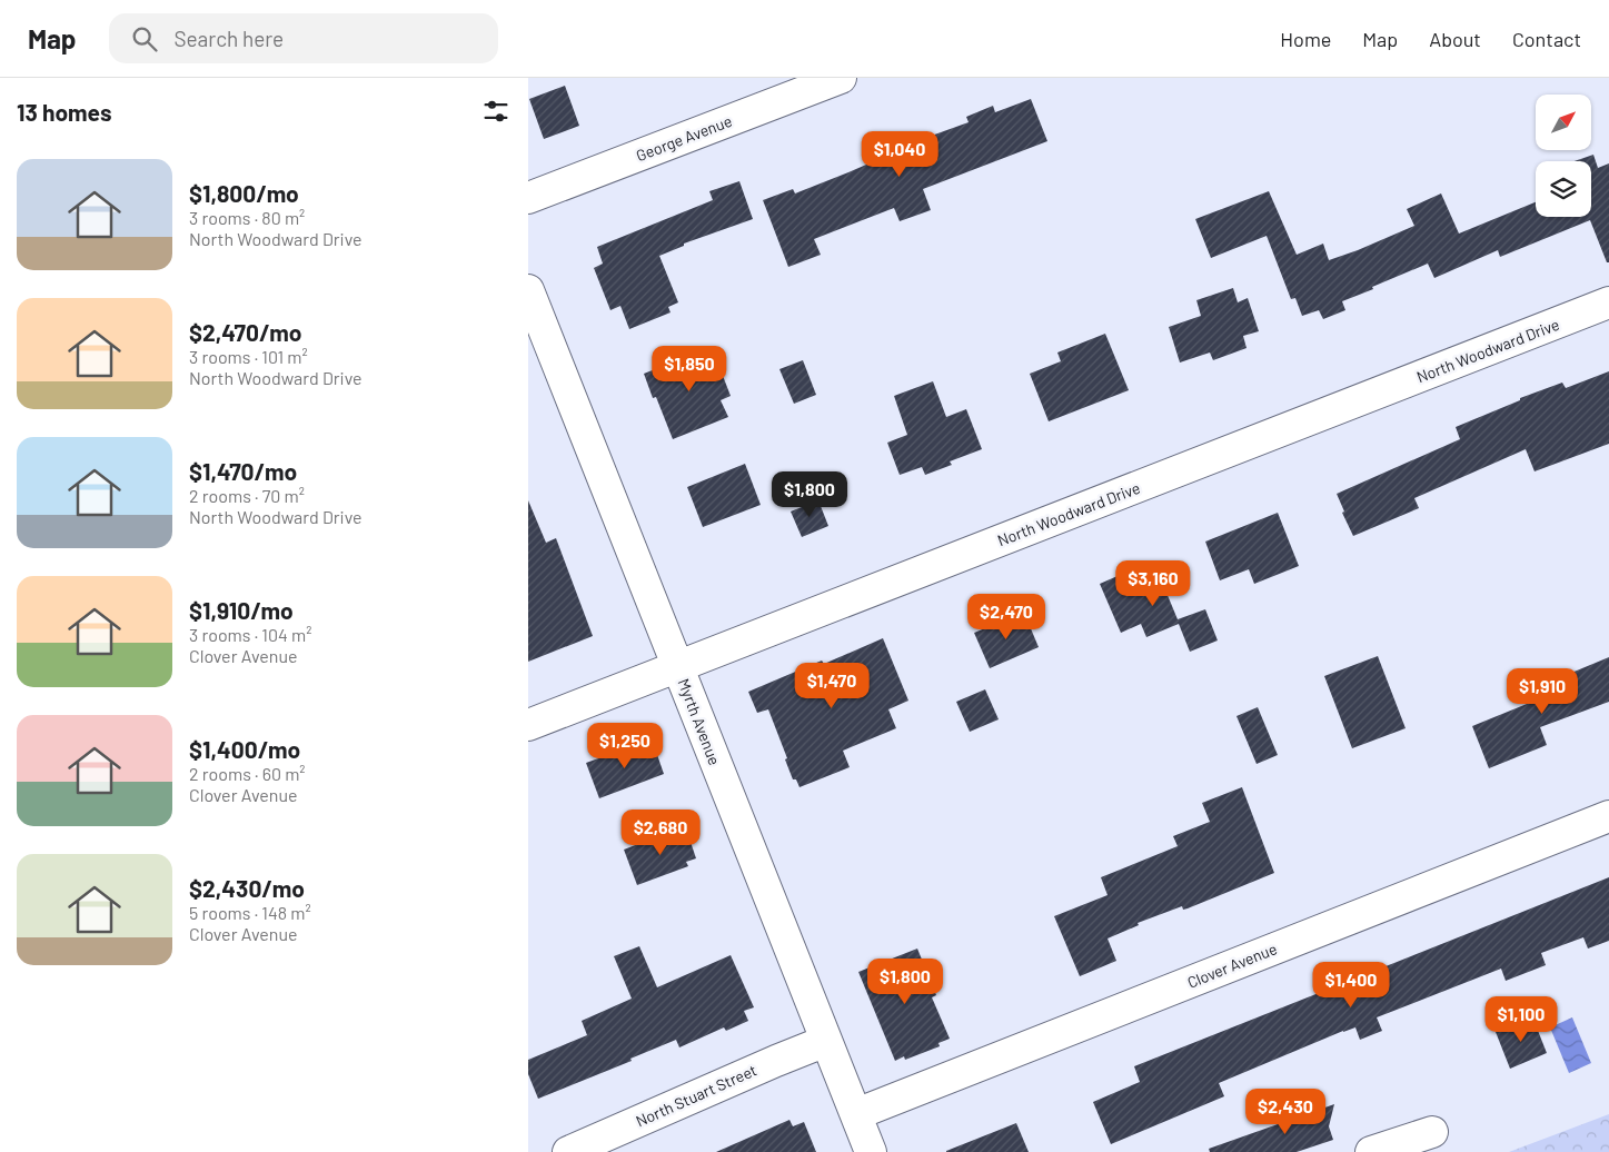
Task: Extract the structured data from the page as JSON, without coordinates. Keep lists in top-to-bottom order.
{
  "streets": {
    "street": [
      "George Avenue",
      "North Woodward Drive",
      "Myrth Avenue",
      "Clover Avenue",
      "North Stuart Street"
    ]
  },
  "crossings": [
    ["North Woodward Drive", "Myrth Avenue"],
    ["Myrth Avenue", "Clover Avenue"],
    ["Myrth Avenue", "North Stuart Street"]
  ],
  "north": "top right",
  "page": {
    "header": "Map",
    "search": "Search here",
    "nav": [
      "Home",
      "Map",
      "About",
      "Contact"
    ],
    "heading": "13 homes",
    "price": [
      "$1,040",
      "$1,850",
      "$1,800",
      "$3,160",
      "$2,470",
      "$1,470",
      "$1,910",
      "$1,250",
      "$2,680",
      "$1,800",
      "$1,400",
      "$1,100",
      "$2,430"
    ],
    "list": [
      {
        "name": "$1,800/mo",
        "note": "3 rooms · 80 m² · North Woodward Drive"
      },
      {
        "name": "$2,470/mo",
        "note": "3 rooms · 101 m² · North Woodward Drive"
      },
      {
        "name": "$1,470/mo",
        "note": "2 rooms · 70 m² · North Woodward Drive"
      },
      {
        "name": "$1,910/mo",
        "note": "3 rooms · 104 m² · Clover Avenue"
      },
      {
        "name": "$1,400/mo",
        "note": "2 rooms · 60 m² · Clover Avenue"
      },
      {
        "name": "$2,430/mo",
        "note": "5 rooms · 148 m² · Clover Avenue"
      }
    ]
  }
}
